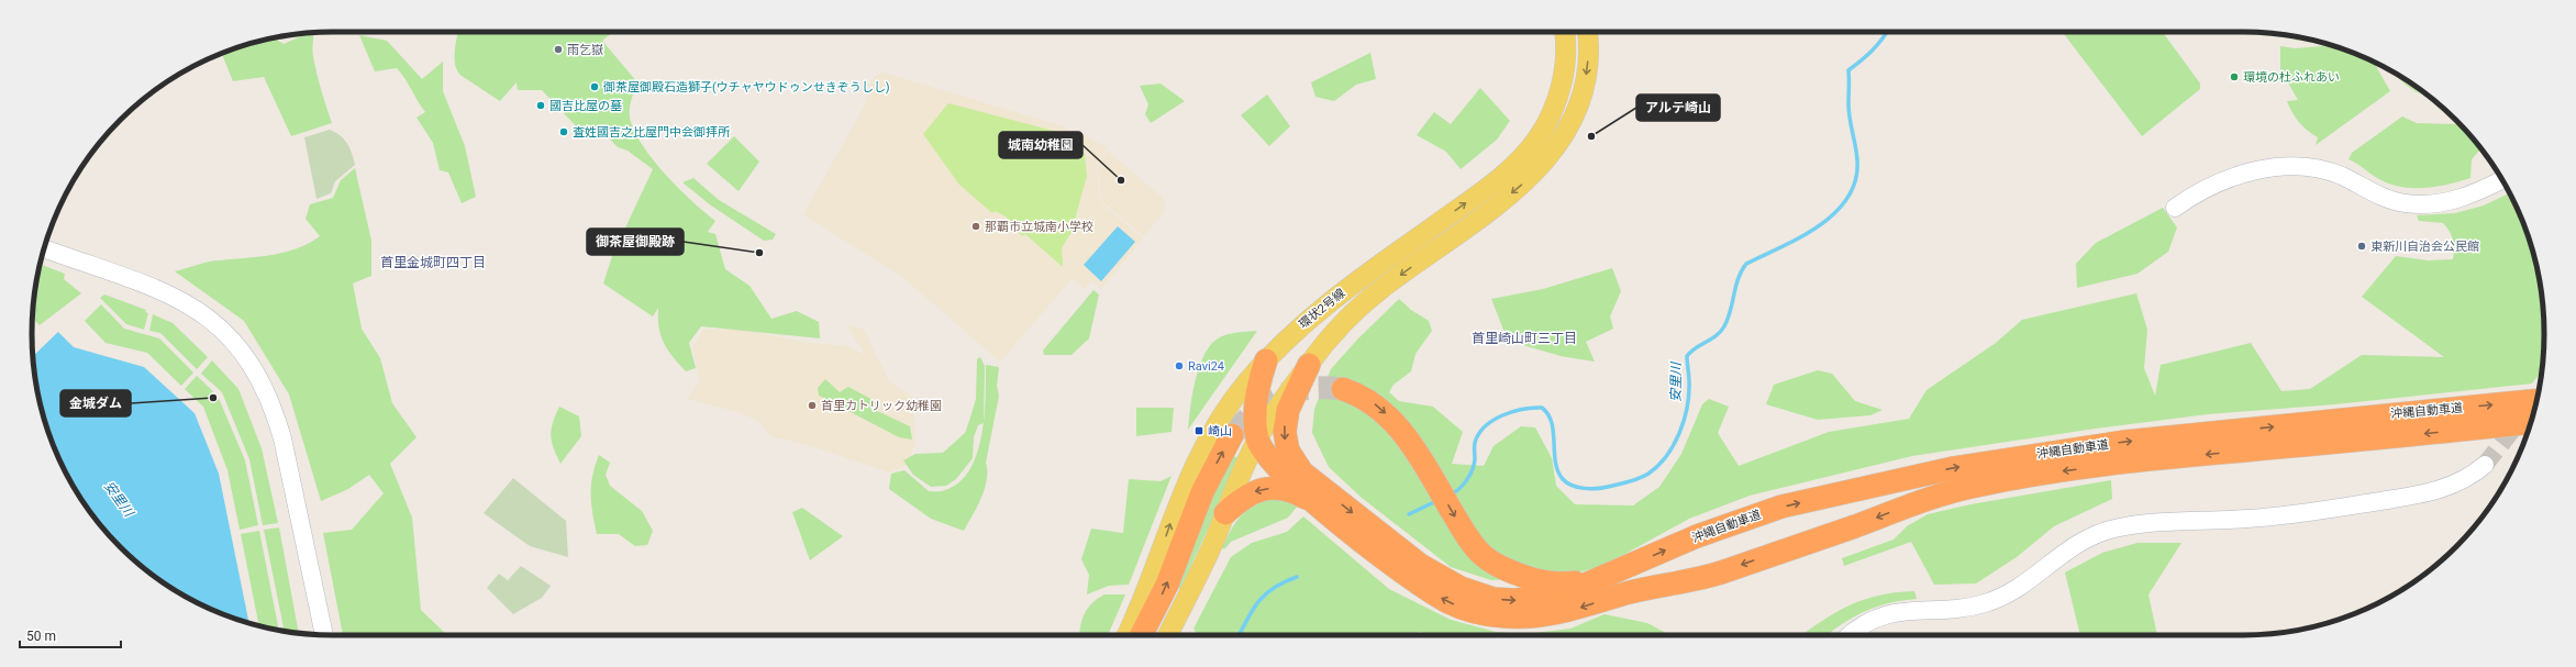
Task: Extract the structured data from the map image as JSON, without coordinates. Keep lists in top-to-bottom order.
{
  "streets": {
    "highway": ["沖縄自動車道"],
    "main road": ["環状2号線"]
  },
  "districts": ["首里金城町四丁目", "首里崎山町三丁目"],
  "water": ["安里川"],
  "places": {
    "other": [
      "雨乞嶽",
      "環境の杜ふれあい",
      "御茶屋御殿石造獅子(ウチャヤウドゥンせきぞうしし)",
      "國吉比屋の墓",
      "査姓國吉之比屋門中会御拝所",
      "アルテ崎山",
      "城南幼稚園",
      "那覇市立城南小学校",
      "東新川自治会公民館",
      "御茶屋御殿跡",
      "Ravi24",
      "金城ダム",
      "首里カトリック幼稚園"
    ],
    "transit": ["崎山"]
  },
  "scale_bar": "50 m"
}
